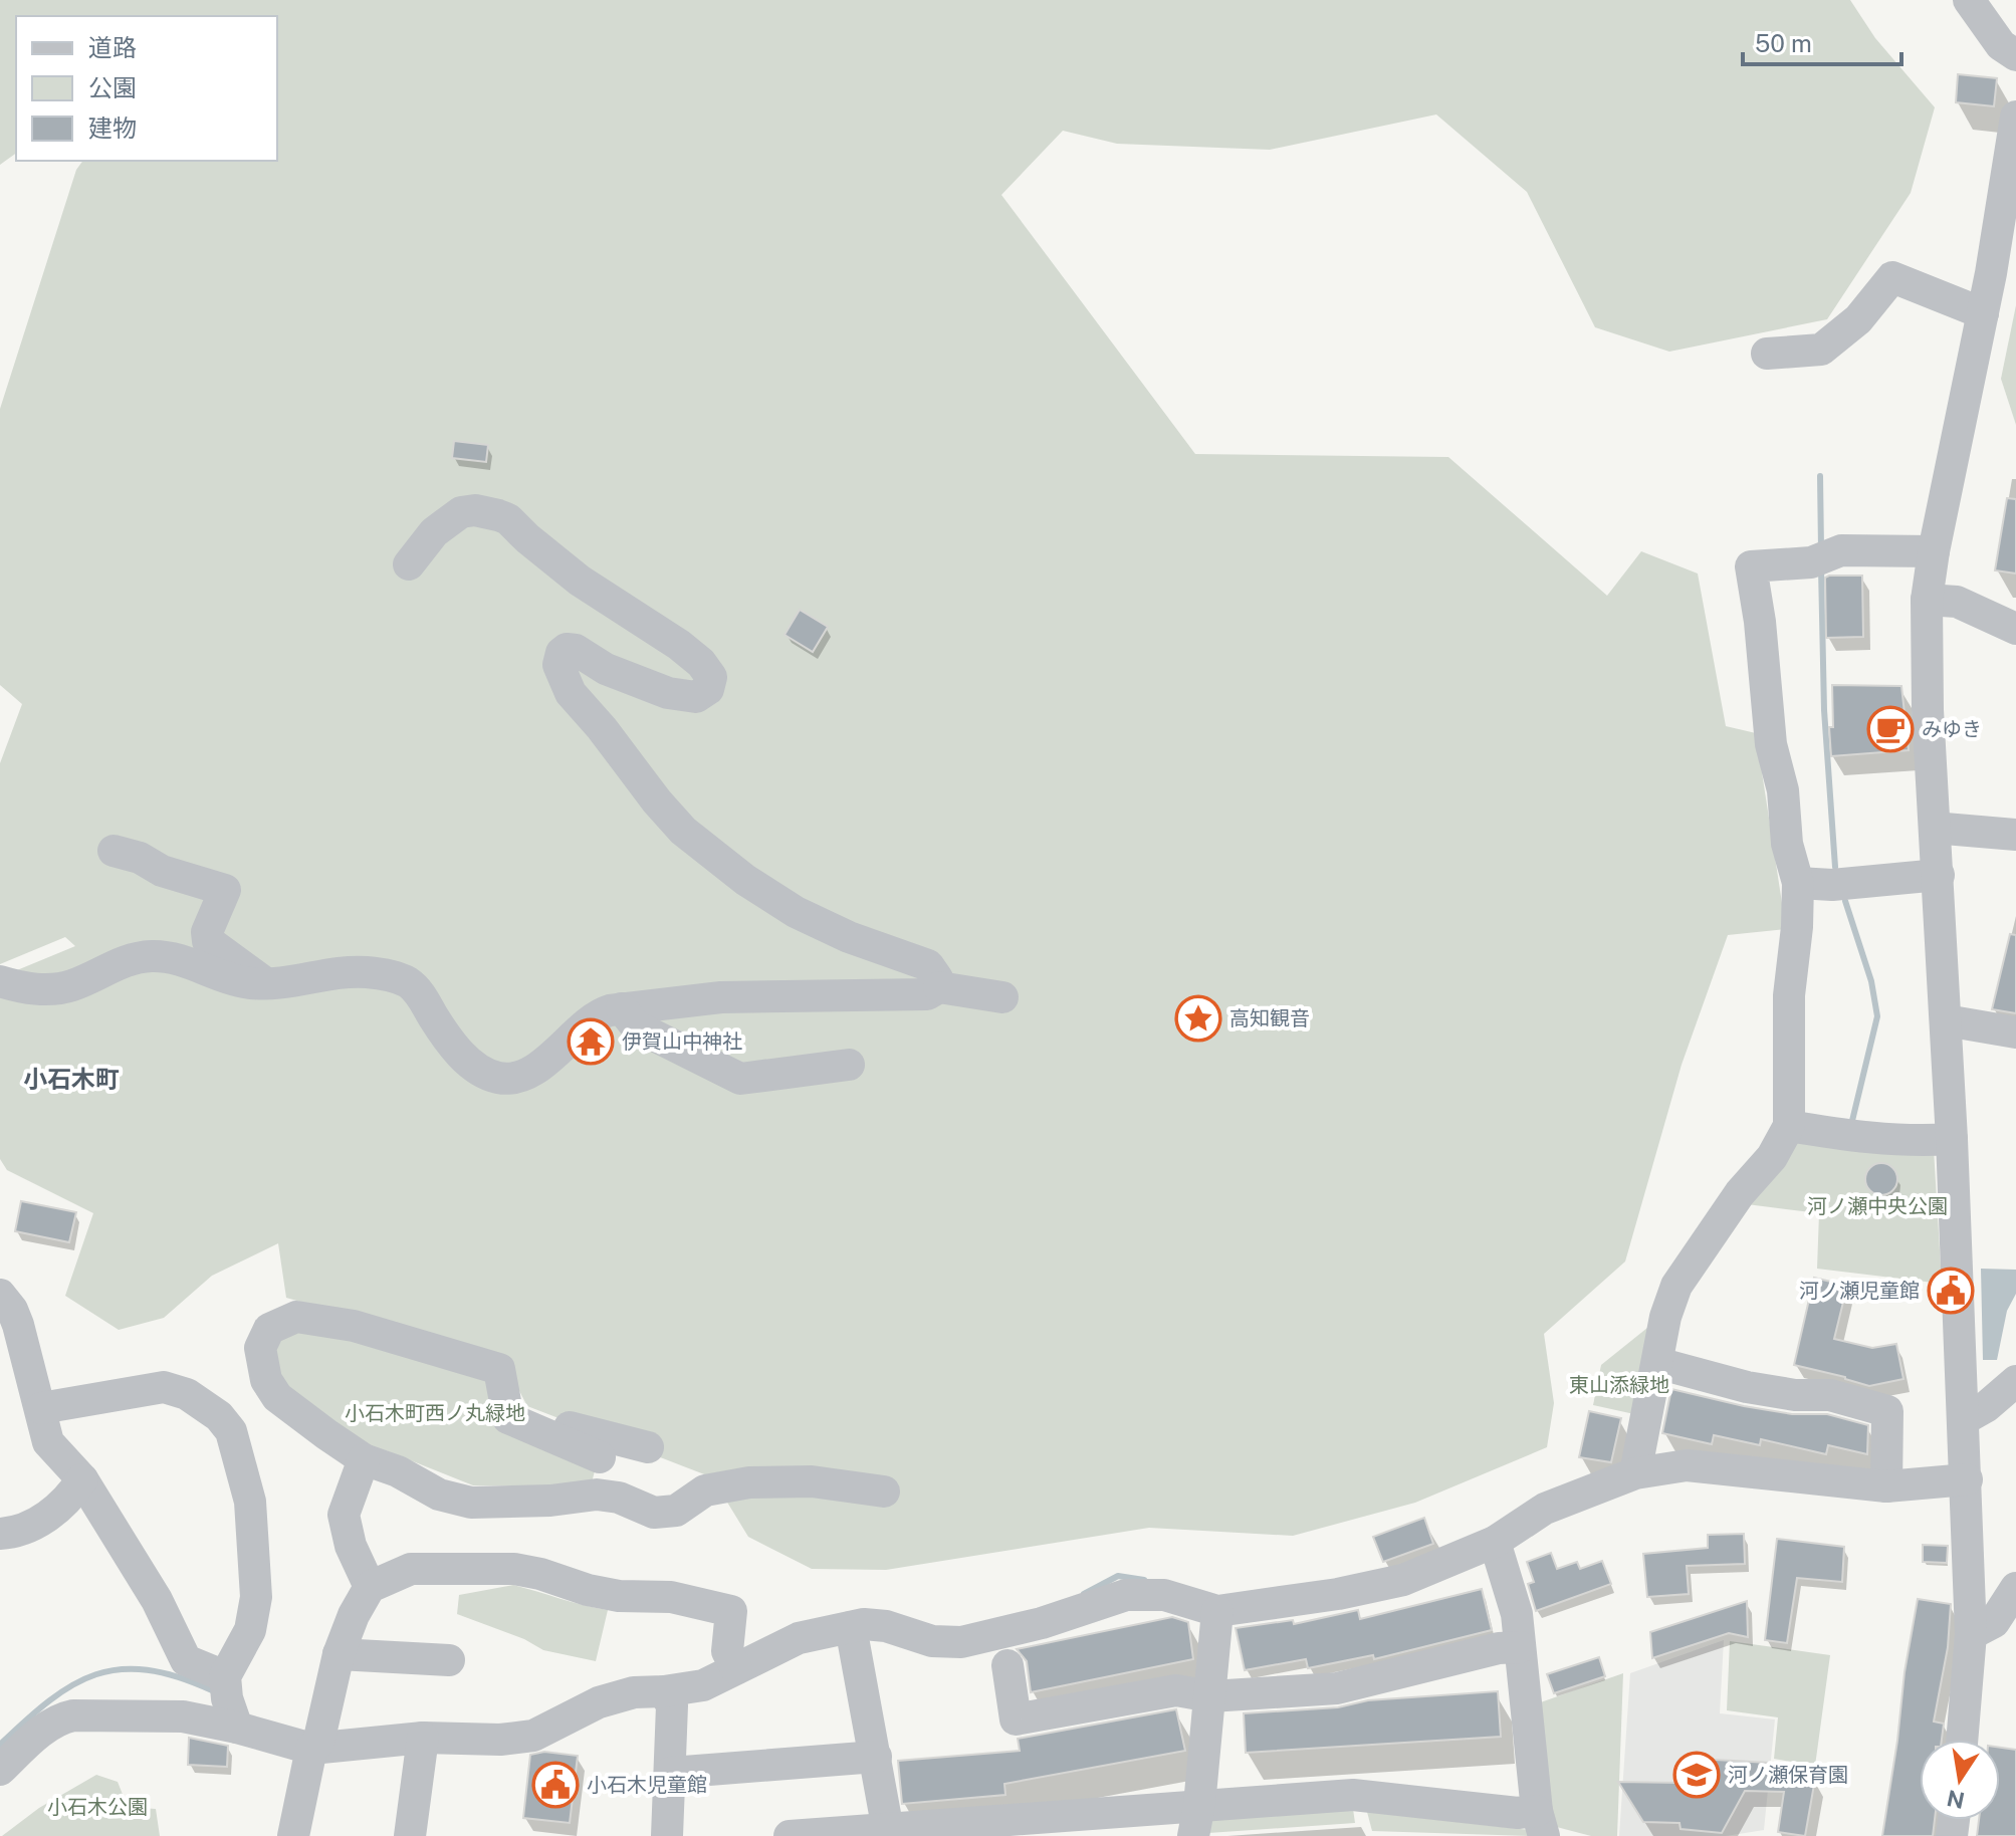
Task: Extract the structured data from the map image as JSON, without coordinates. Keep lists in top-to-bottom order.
{
  "districts": ["小石木町"],
  "parks": [
    "河ノ瀬中央公園",
    "東山添緑地",
    "小石木町西ノ丸緑地",
    "小石木公園"
  ],
  "places": {
    "cafe": ["みゆき"],
    "place": ["高知観音"],
    "temple": ["伊賀山中神社"],
    "public building": ["河ノ瀬児童館", "小石木児童館"],
    "school or university": ["河ノ瀬保育園"]
  },
  "legend": ["道路", "公園", "建物"],
  "scale_bar": "50 m",
  "north": "bottom"
}
